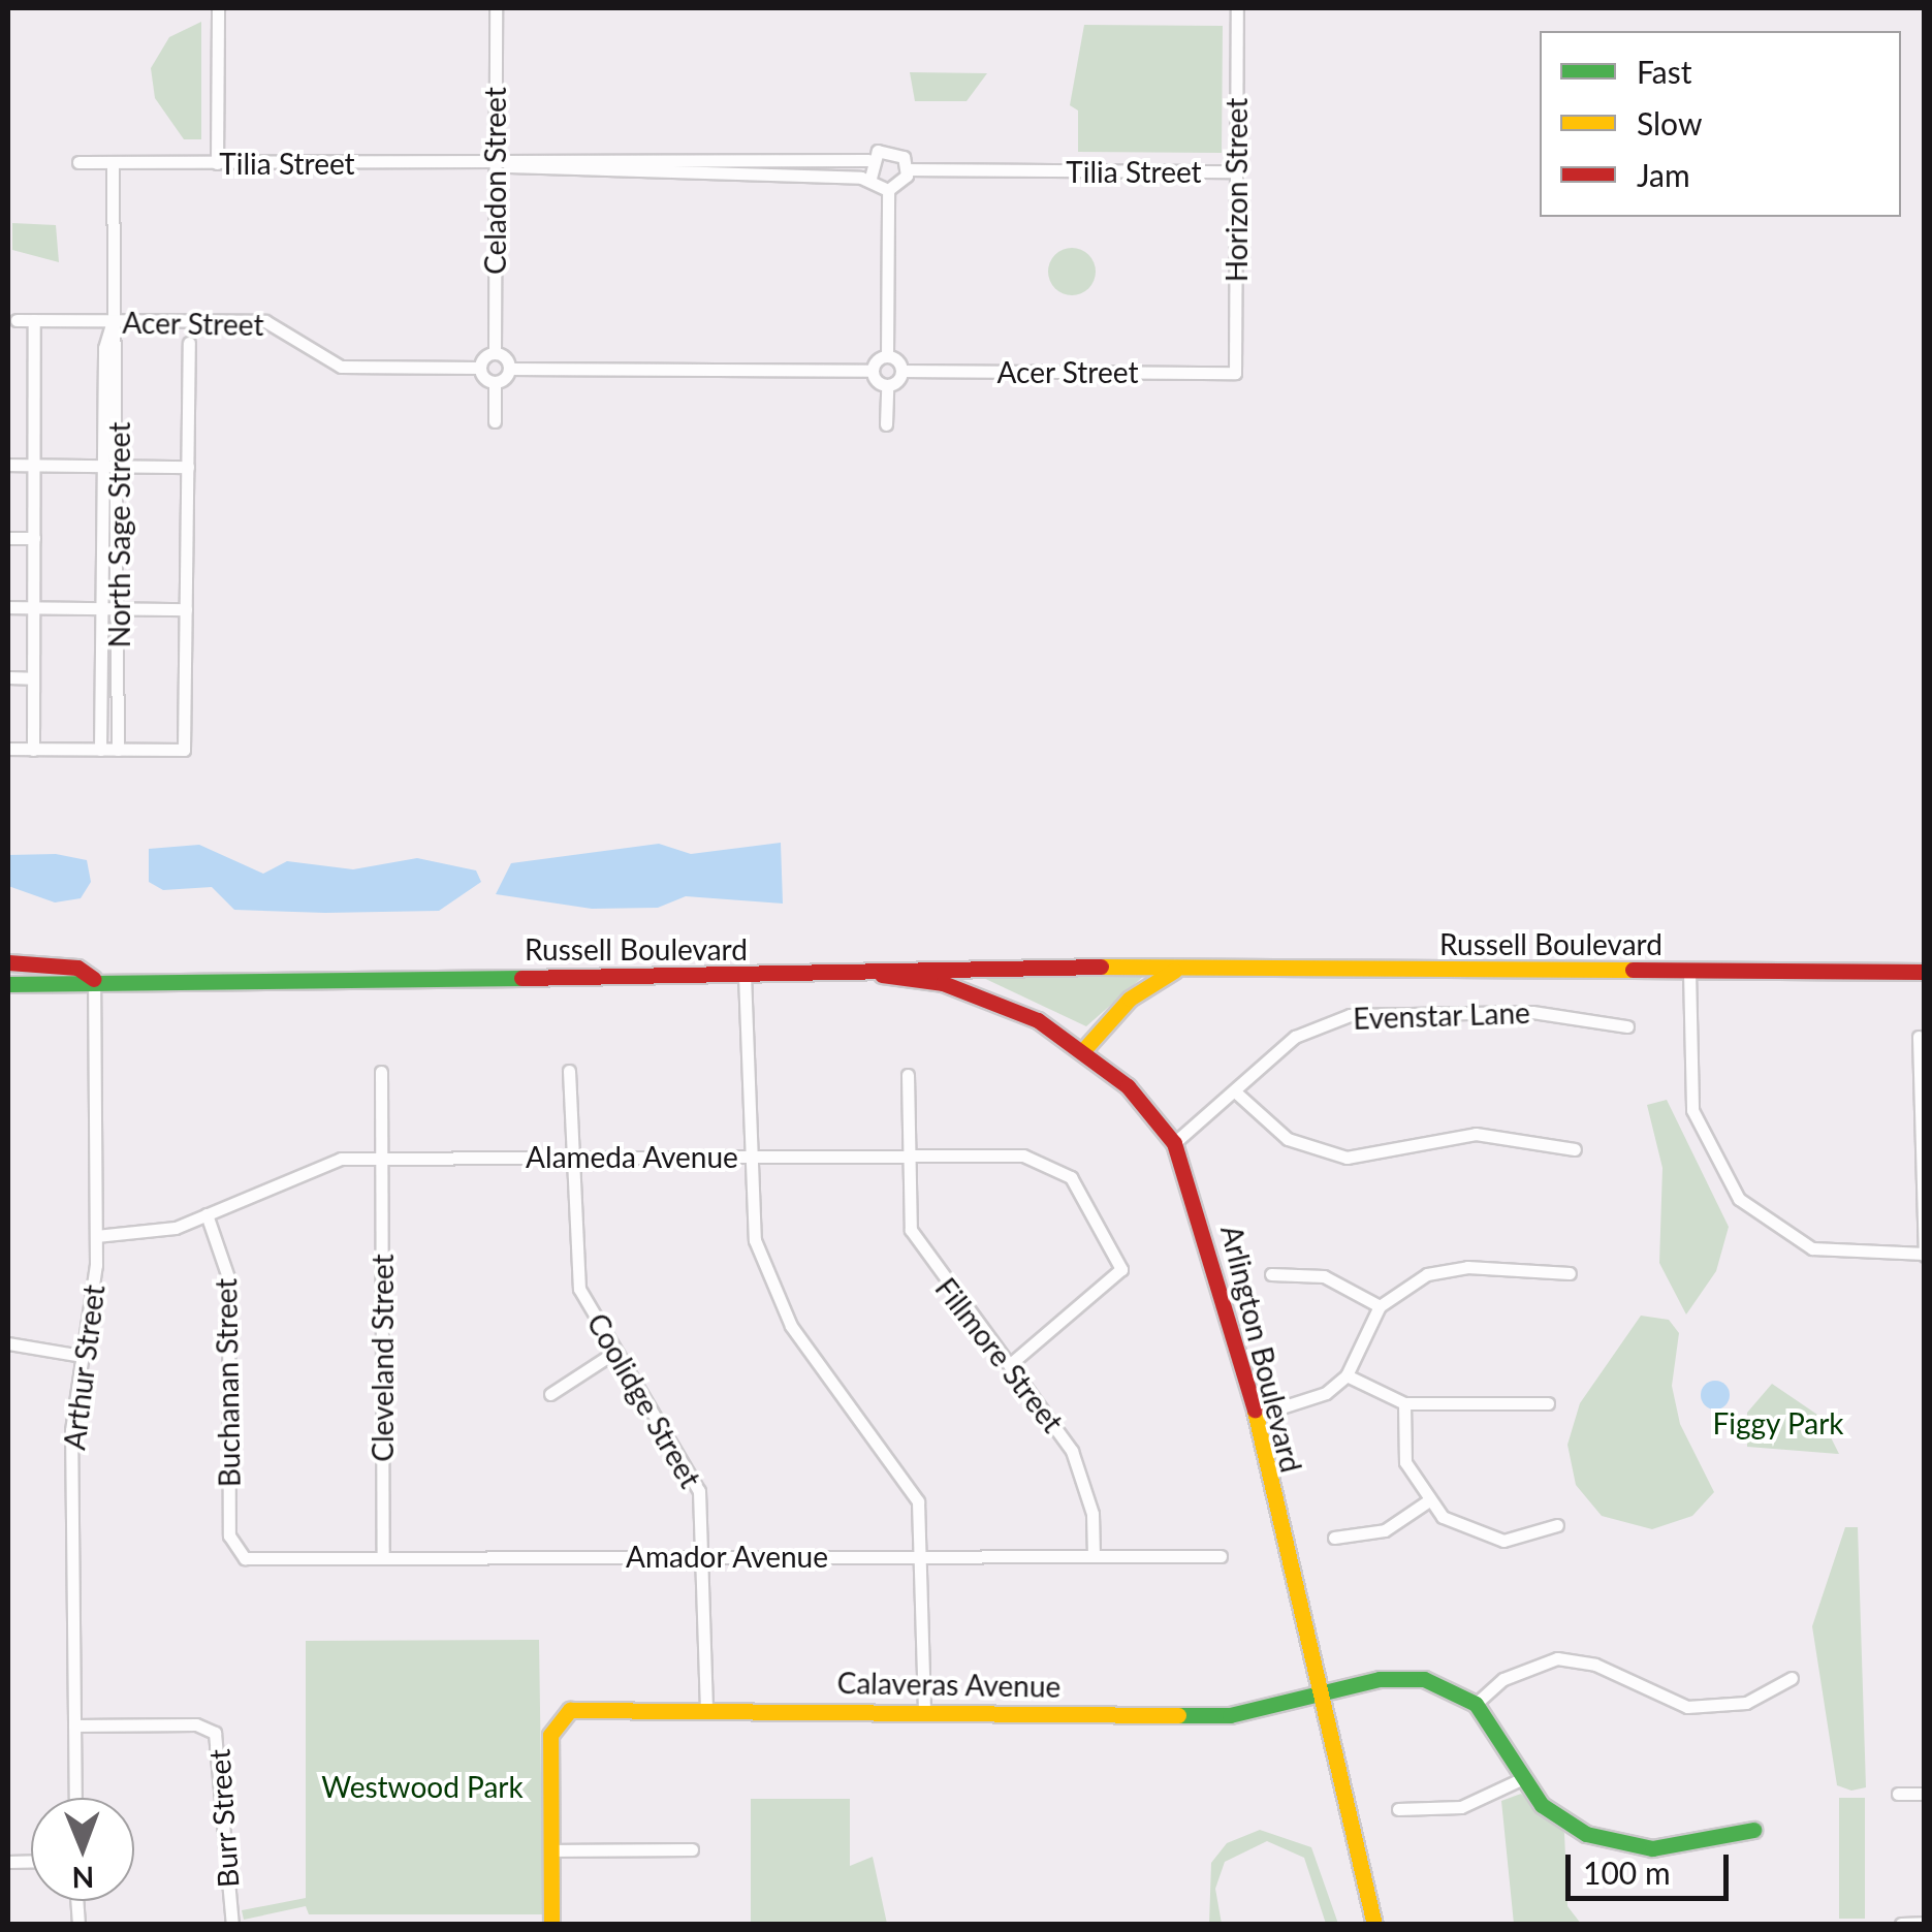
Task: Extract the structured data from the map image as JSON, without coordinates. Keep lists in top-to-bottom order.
{
  "streets": {
    "street": [
      "Tilia Street",
      "Celadon Street",
      "Horizon Street",
      "Acer Street",
      "North Sage Street",
      "Russell Boulevard",
      "Evenstar Lane",
      "Alameda Avenue",
      "Arlington Boulevard",
      "Fillmore Street",
      "Cleveland Street",
      "Arthur Street",
      "Buchanan Street",
      "Coolidge Street",
      "Amador Avenue",
      "Calaveras Avenue",
      "Burr Street"
    ]
  },
  "crossings": [
    ["Tilia Street", "Celadon Street"],
    ["Tilia Street", "Horizon Street"],
    ["Tilia Street", "North Sage Street"],
    ["Horizon Street", "Acer Street"],
    ["Acer Street", "North Sage Street"],
    ["Russell Boulevard", "Arlington Boulevard"],
    ["Russell Boulevard", "Arthur Street"],
    ["Evenstar Lane", "Arlington Boulevard"],
    ["Alameda Avenue", "Fillmore Street"],
    ["Alameda Avenue", "Cleveland Street"],
    ["Alameda Avenue", "Arthur Street"],
    ["Alameda Avenue", "Buchanan Street"],
    ["Alameda Avenue", "Coolidge Street"],
    ["Arlington Boulevard", "Calaveras Avenue"],
    ["Fillmore Street", "Amador Avenue"],
    ["Cleveland Street", "Amador Avenue"],
    ["Arthur Street", "Burr Street"],
    ["Buchanan Street", "Amador Avenue"],
    ["Coolidge Street", "Amador Avenue"],
    ["Coolidge Street", "Calaveras Avenue"]
  ],
  "parks": ["Figgy Park", "Westwood Park"],
  "legend": ["Fast", "Slow", "Jam"],
  "scale_bar": "100 m",
  "north": "bottom"
}
